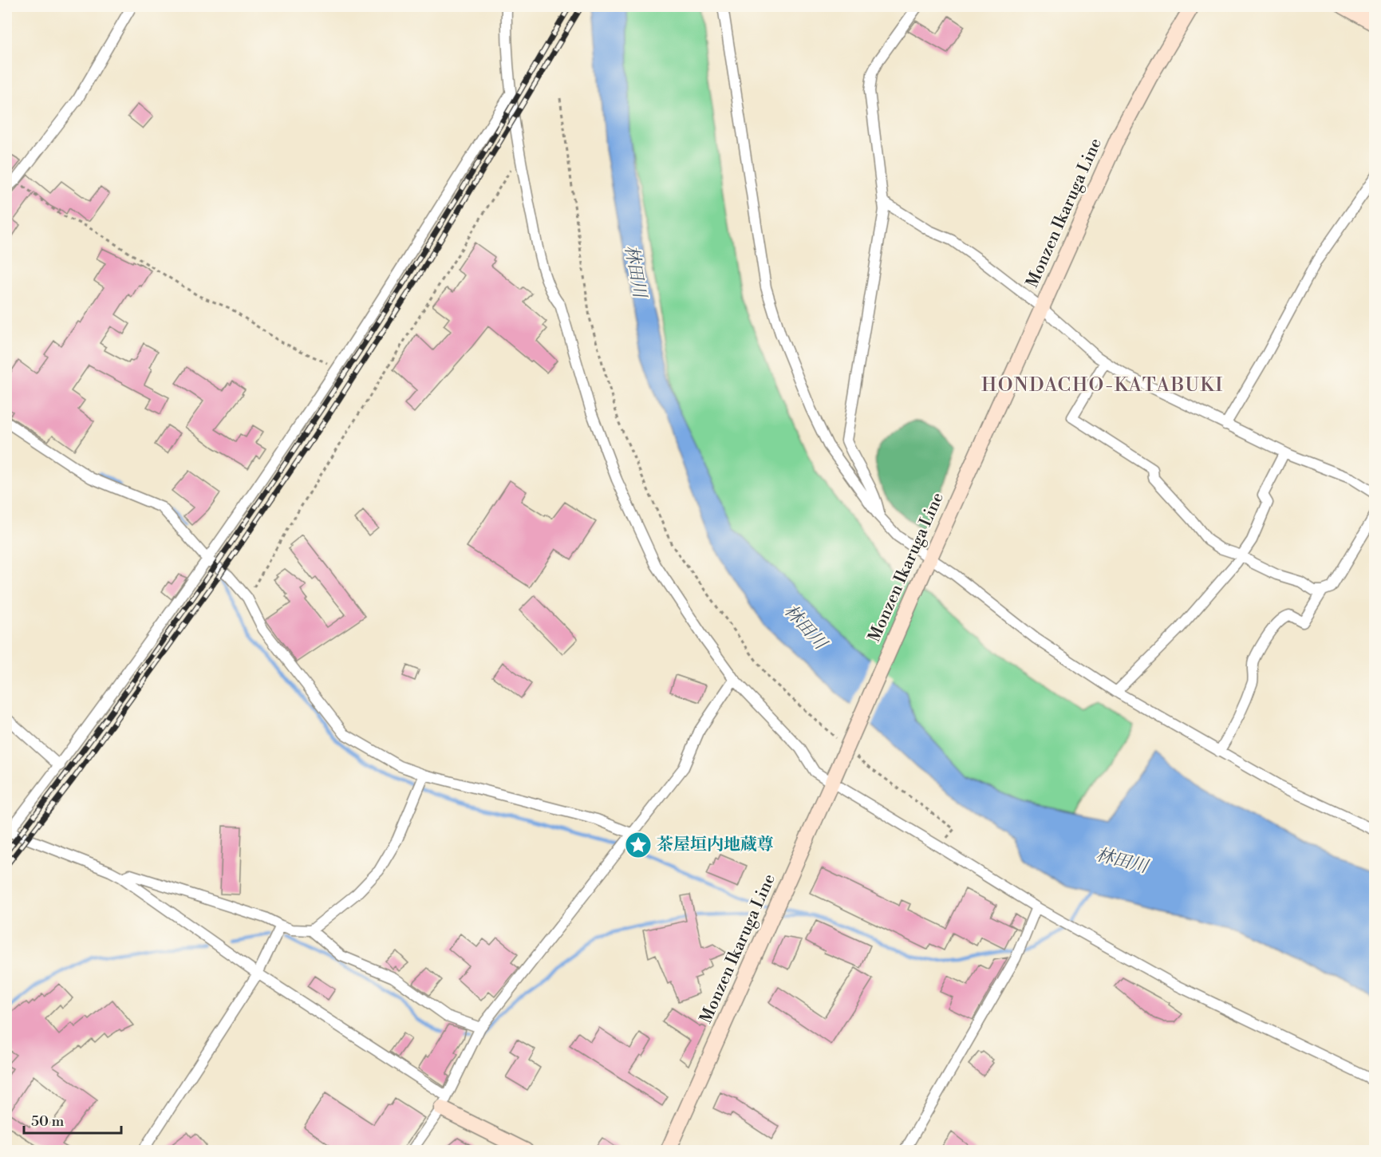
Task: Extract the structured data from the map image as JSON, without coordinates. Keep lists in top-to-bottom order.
{
  "streets": {
    "main road": ["Monzen Ikaruga Line"]
  },
  "districts": ["HONDACHO-KATABUKI"],
  "water": ["林田川"],
  "places": {
    "place": ["茶屋垣内地蔵尊"]
  },
  "scale_bar": "50 m"
}
